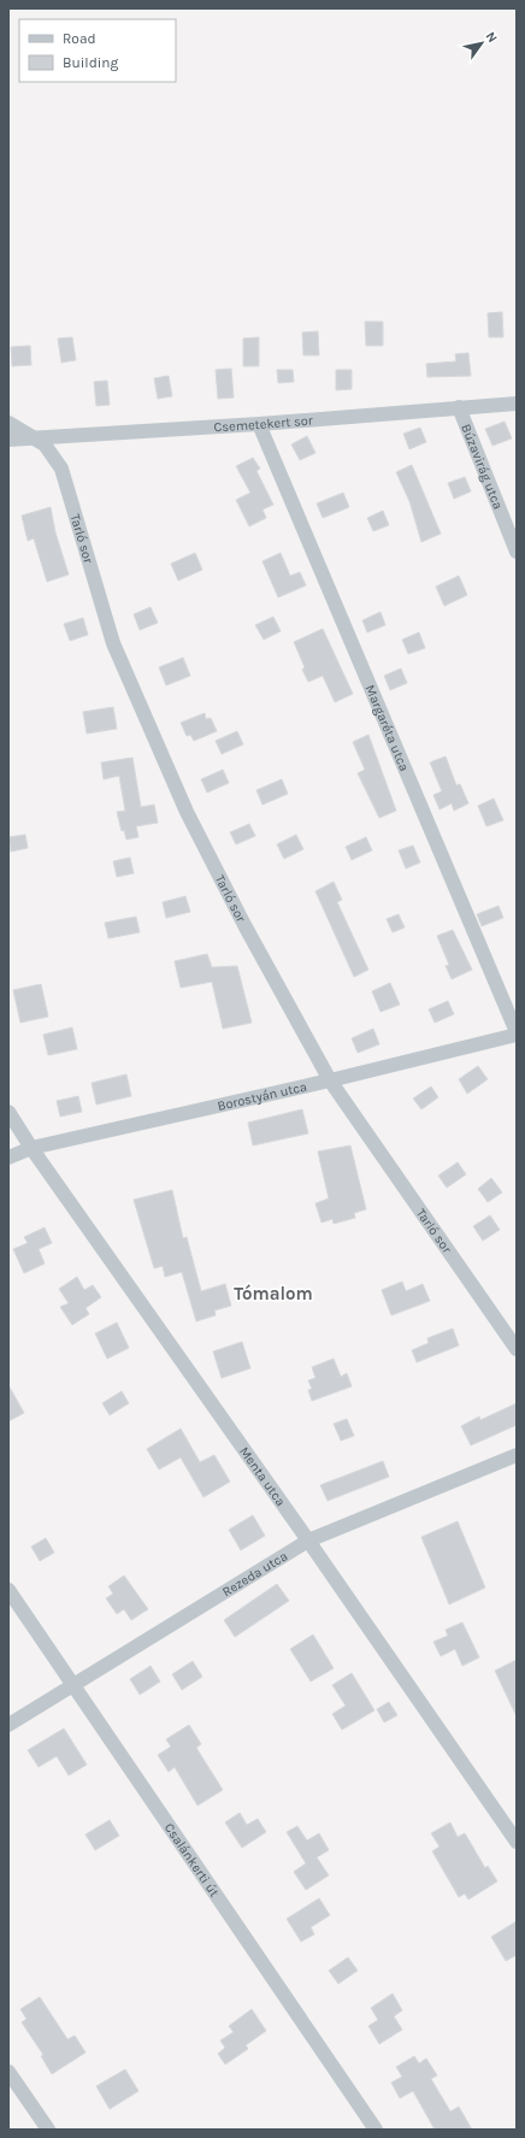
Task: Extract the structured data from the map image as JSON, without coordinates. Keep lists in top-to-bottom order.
{
  "streets": {
    "street": [
      "Csemetekert sor",
      "Búzavirág utca",
      "Tarló sor",
      "Margaréta utca",
      "Borostyán utca",
      "Menta utca",
      "Rezeda utca",
      "Csalánkerti út"
    ]
  },
  "crossings": [
    ["Csemetekert sor", "Búzavirág utca"],
    ["Csemetekert sor", "Tarló sor"],
    ["Csemetekert sor", "Margaréta utca"],
    ["Tarló sor", "Borostyán utca"],
    ["Margaréta utca", "Borostyán utca"],
    ["Borostyán utca", "Menta utca"],
    ["Menta utca", "Rezeda utca"],
    ["Rezeda utca", "Csalánkerti út"]
  ],
  "districts": ["Tómalom"],
  "legend": ["Road", "Building"],
  "north": "top right"
}
